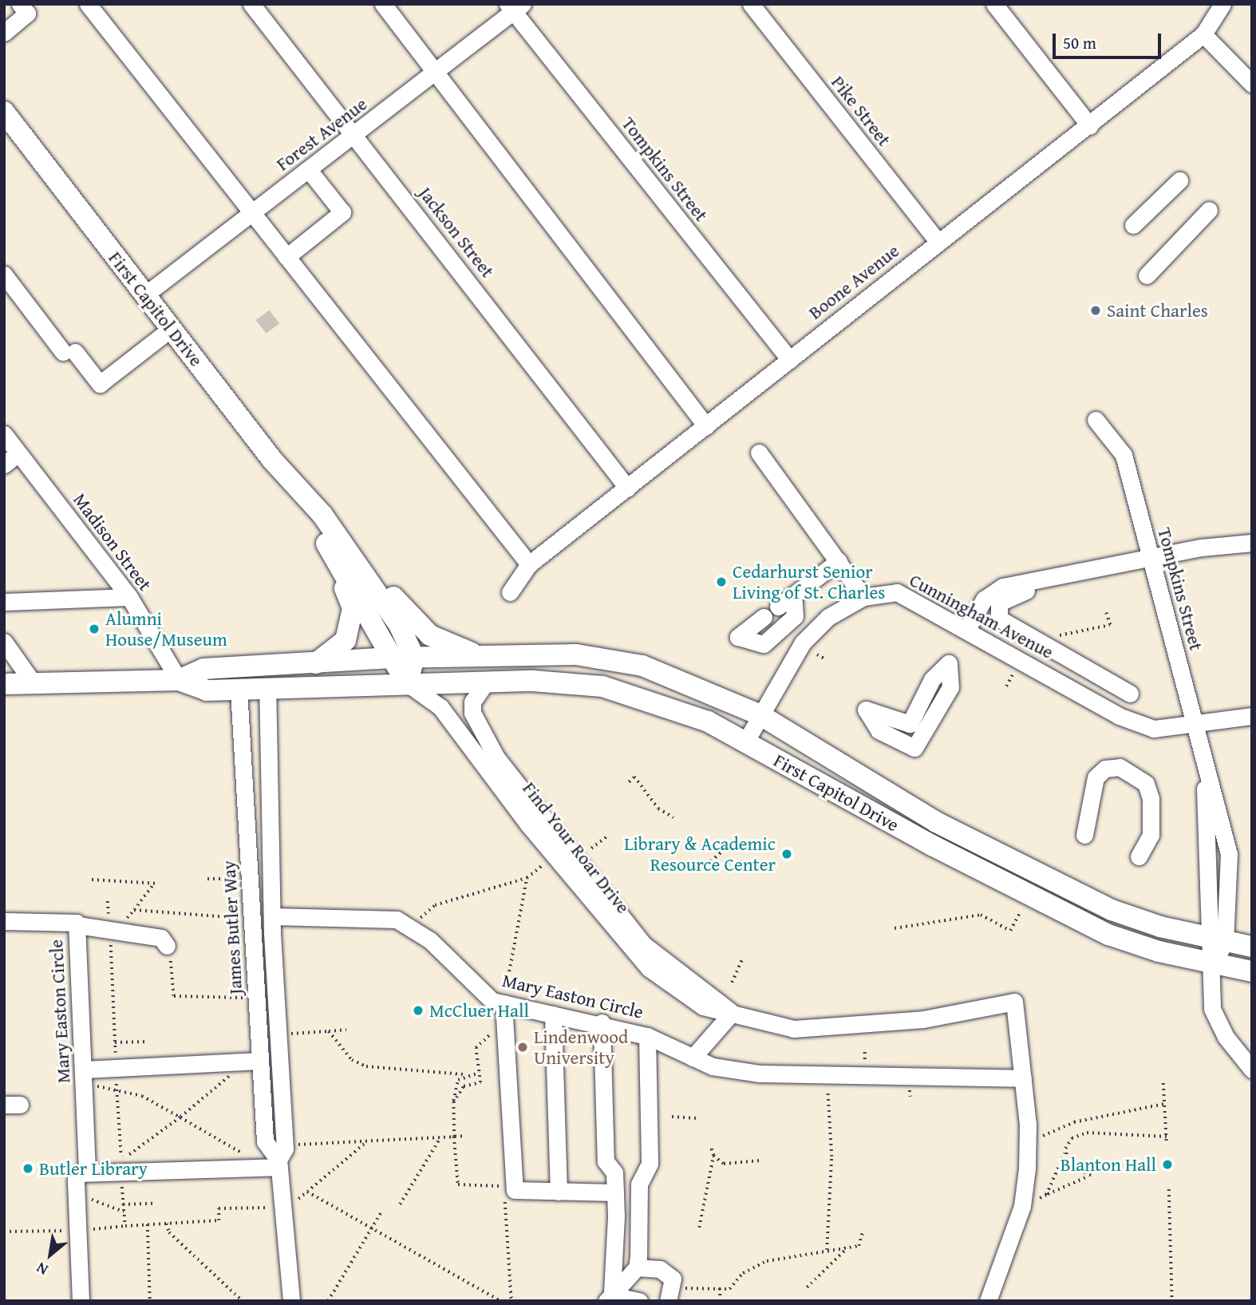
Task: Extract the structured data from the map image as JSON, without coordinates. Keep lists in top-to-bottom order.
{
  "streets": {
    "main road": ["First Capitol Drive"],
    "street": [
      "Pike Street",
      "Forest Avenue",
      "Tompkins Street",
      "Jackson Street",
      "Boone Avenue",
      "Madison Street",
      "Cunningham Avenue",
      "Find Your Roar Drive",
      "James Butler Way",
      "Mary Easton Circle"
    ]
  },
  "crossings": [
    ["Pike Street", "Boone Avenue"],
    ["Forest Avenue", "Tompkins Street"],
    ["Forest Avenue", "Jackson Street"],
    ["Forest Avenue", "First Capitol Drive"],
    ["Tompkins Street", "Boone Avenue"],
    ["Tompkins Street", "First Capitol Drive"],
    ["Tompkins Street", "Cunningham Avenue"],
    ["Jackson Street", "Boone Avenue"],
    ["First Capitol Drive", "Cunningham Avenue"],
    ["First Capitol Drive", "Find Your Roar Drive"],
    ["James Butler Way", "Mary Easton Circle"]
  ],
  "places": [
    "Saint Charles",
    "Cedarhurst Senior Living of St. Charles",
    "Alumni House/Museum",
    "Library & Academic Resource Center",
    "McCluer Hall",
    "Lindenwood University",
    "Blanton Hall",
    "Butler Library"
  ],
  "scale_bar": "50 m",
  "north": "bottom left"
}
